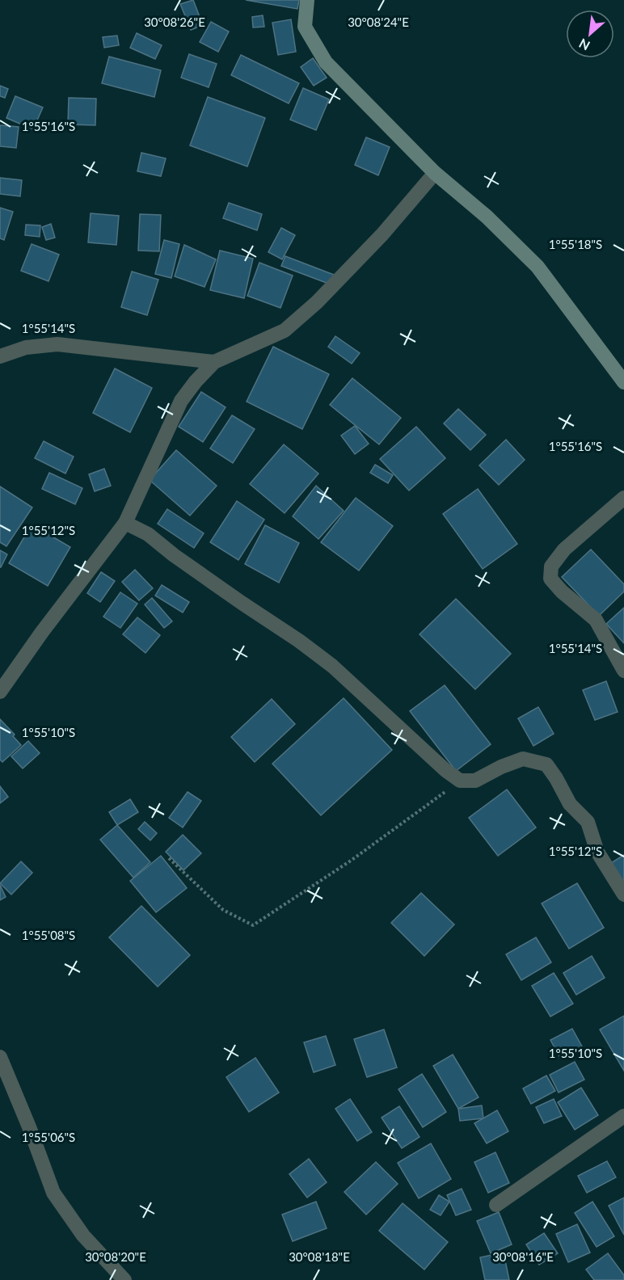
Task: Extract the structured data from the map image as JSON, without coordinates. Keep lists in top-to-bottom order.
{
  "north": "bottom left",
  "coordinates": [
    "30°08'26\"E",
    "30°08'24\"E",
    "1°55'16\"S",
    "1°55'18\"S",
    "1°55'14\"S",
    "1°55'12\"S",
    "1°55'10\"S",
    "1°55'08\"S",
    "1°55'06\"S",
    "30°08'20\"E",
    "30°08'18\"E",
    "30°08'16\"E"
  ]
}
